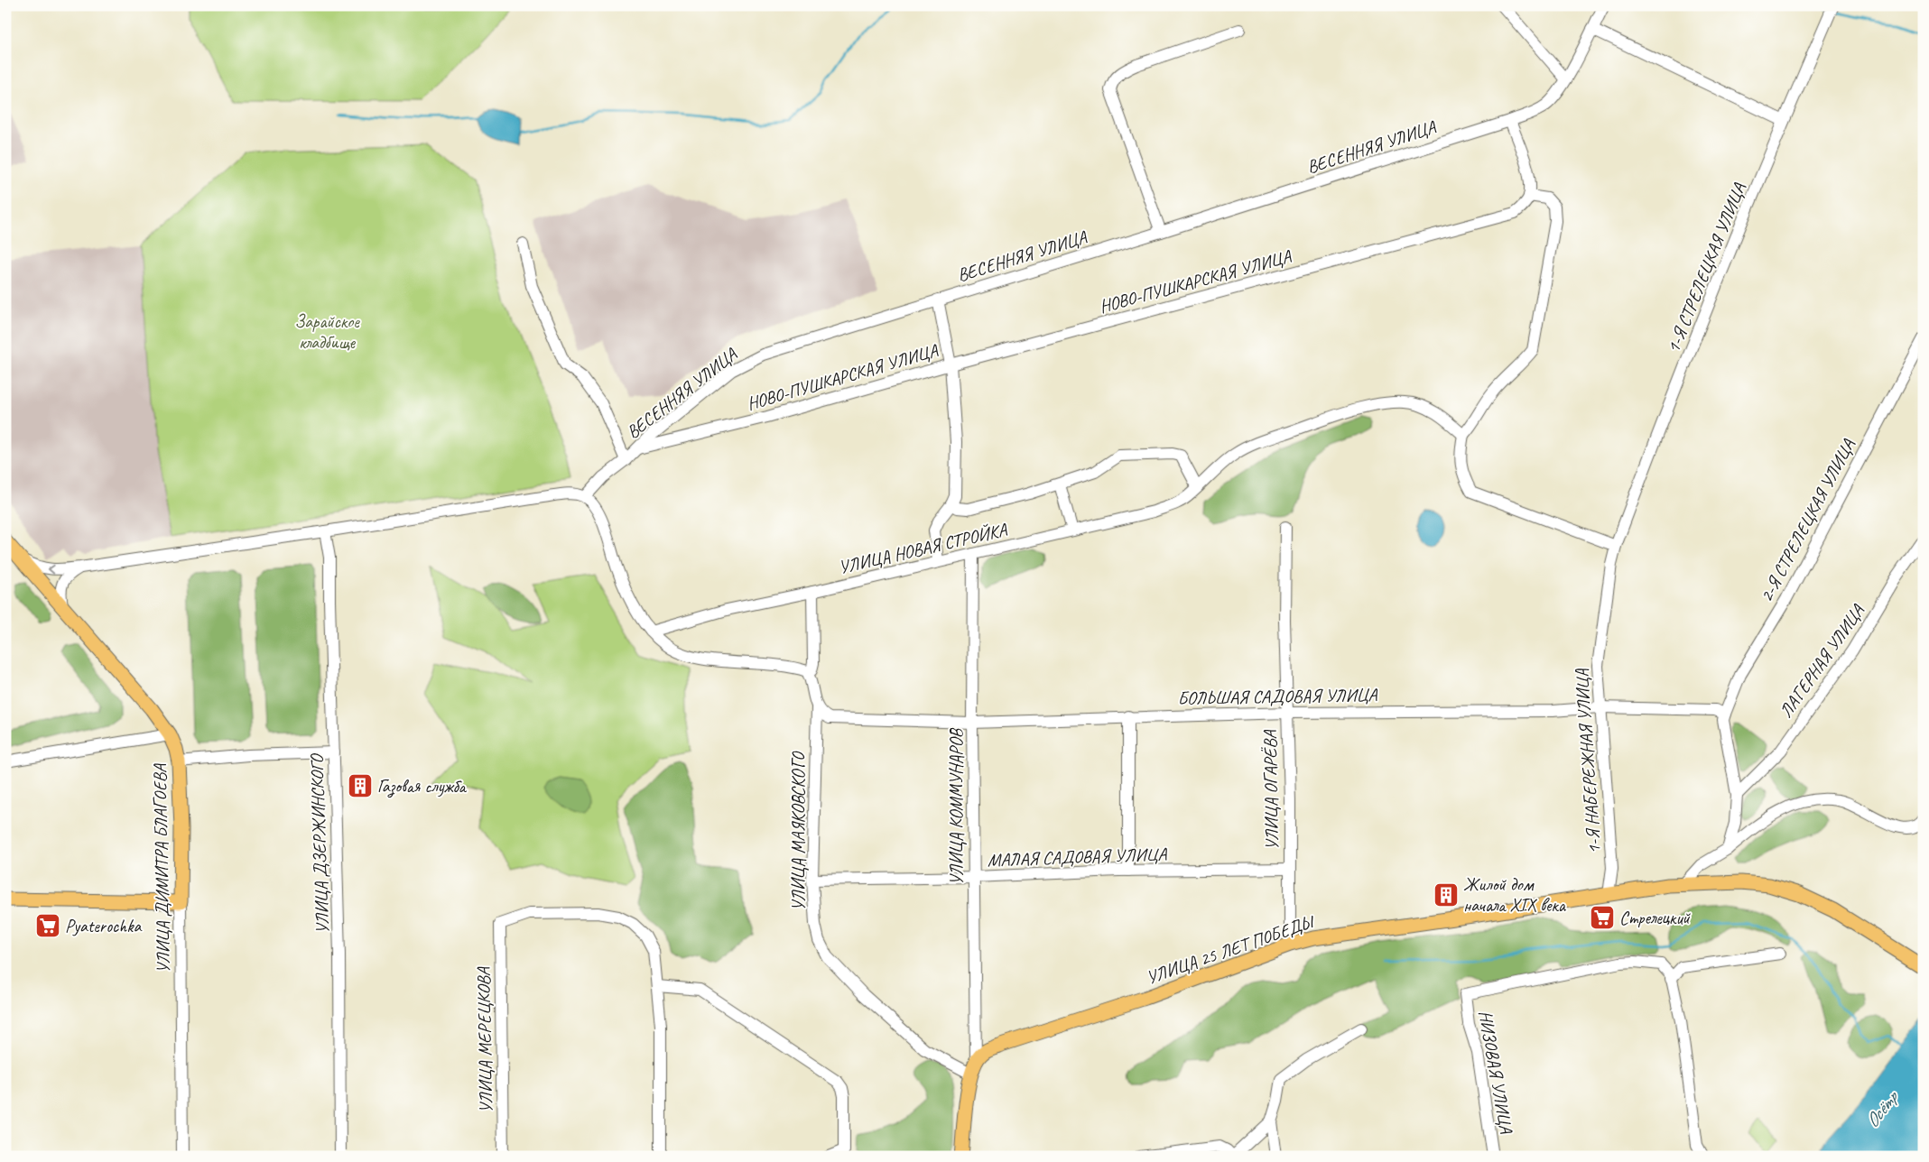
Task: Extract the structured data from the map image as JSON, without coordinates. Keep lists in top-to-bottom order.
{
  "streets": {
    "main road": ["УЛИЦА ДИМИТРА БЛАГОЕВА", "УЛИЦА 25 ЛЕТ ПОБЕДЫ"],
    "street": [
      "ВЕСЕННЯЯ УЛИЦА",
      "1-Я СТРЕЛЕЦКАЯ УЛИЦА",
      "НОВО-ПУШКАРСКАЯ УЛИЦА",
      "2-Я СТРЕЛЕЦКАЯ УЛИЦА",
      "УЛИЦА НОВАЯ СТРОЙКА",
      "ЛАГЕРНАЯ УЛИЦА",
      "БОЛЬШАЯ САДОВАЯ УЛИЦА",
      "1-Я НАБЕРЕЖНАЯ УЛИЦА",
      "УЛИЦА ОГАРЁВА",
      "УЛИЦА КОММУНАРОВ",
      "УЛИЦА МАЯКОВСКОГО",
      "УЛИЦА ДЗЕРЖИНСКОГО",
      "МАЛАЯ САДОВАЯ УЛИЦА",
      "УЛИЦА МЕРЕЦКОВА",
      "НИЗОВАЯ УЛИЦА"
    ]
  },
  "crossings": [
    ["ВЕСЕННЯЯ УЛИЦА", "НОВО-ПУШКАРСКАЯ УЛИЦА"],
    ["1-Я СТРЕЛЕЦКАЯ УЛИЦА", "1-Я НАБЕРЕЖНАЯ УЛИЦА"],
    ["2-Я СТРЕЛЕЦКАЯ УЛИЦА", "БОЛЬШАЯ САДОВАЯ УЛИЦА"],
    ["УЛИЦА НОВАЯ СТРОЙКА", "УЛИЦА КОММУНАРОВ"],
    ["БОЛЬШАЯ САДОВАЯ УЛИЦА", "1-Я НАБЕРЕЖНАЯ УЛИЦА"],
    ["БОЛЬШАЯ САДОВАЯ УЛИЦА", "УЛИЦА ОГАРЁВА"],
    ["БОЛЬШАЯ САДОВАЯ УЛИЦА", "УЛИЦА КОММУНАРОВ"],
    ["БОЛЬШАЯ САДОВАЯ УЛИЦА", "УЛИЦА МАЯКОВСКОГО"],
    ["1-Я НАБЕРЕЖНАЯ УЛИЦА", "УЛИЦА 25 ЛЕТ ПОБЕДЫ"],
    ["УЛИЦА ОГАРЁВА", "МАЛАЯ САДОВАЯ УЛИЦА"],
    ["УЛИЦА ОГАРЁВА", "УЛИЦА 25 ЛЕТ ПОБЕДЫ"],
    ["УЛИЦА КОММУНАРОВ", "МАЛАЯ САДОВАЯ УЛИЦА"],
    ["УЛИЦА КОММУНАРОВ", "УЛИЦА 25 ЛЕТ ПОБЕДЫ"],
    ["УЛИЦА МАЯКОВСКОГО", "МАЛАЯ САДОВАЯ УЛИЦА"]
  ],
  "water": ["Осётр"],
  "parks": ["Зарайское кладбище"],
  "places": {
    "building": ["Газовая служба", "Жилой дом начала XIX века"],
    "supermarket": ["Стрелецкий", "Pyaterochka"]
  }
}
